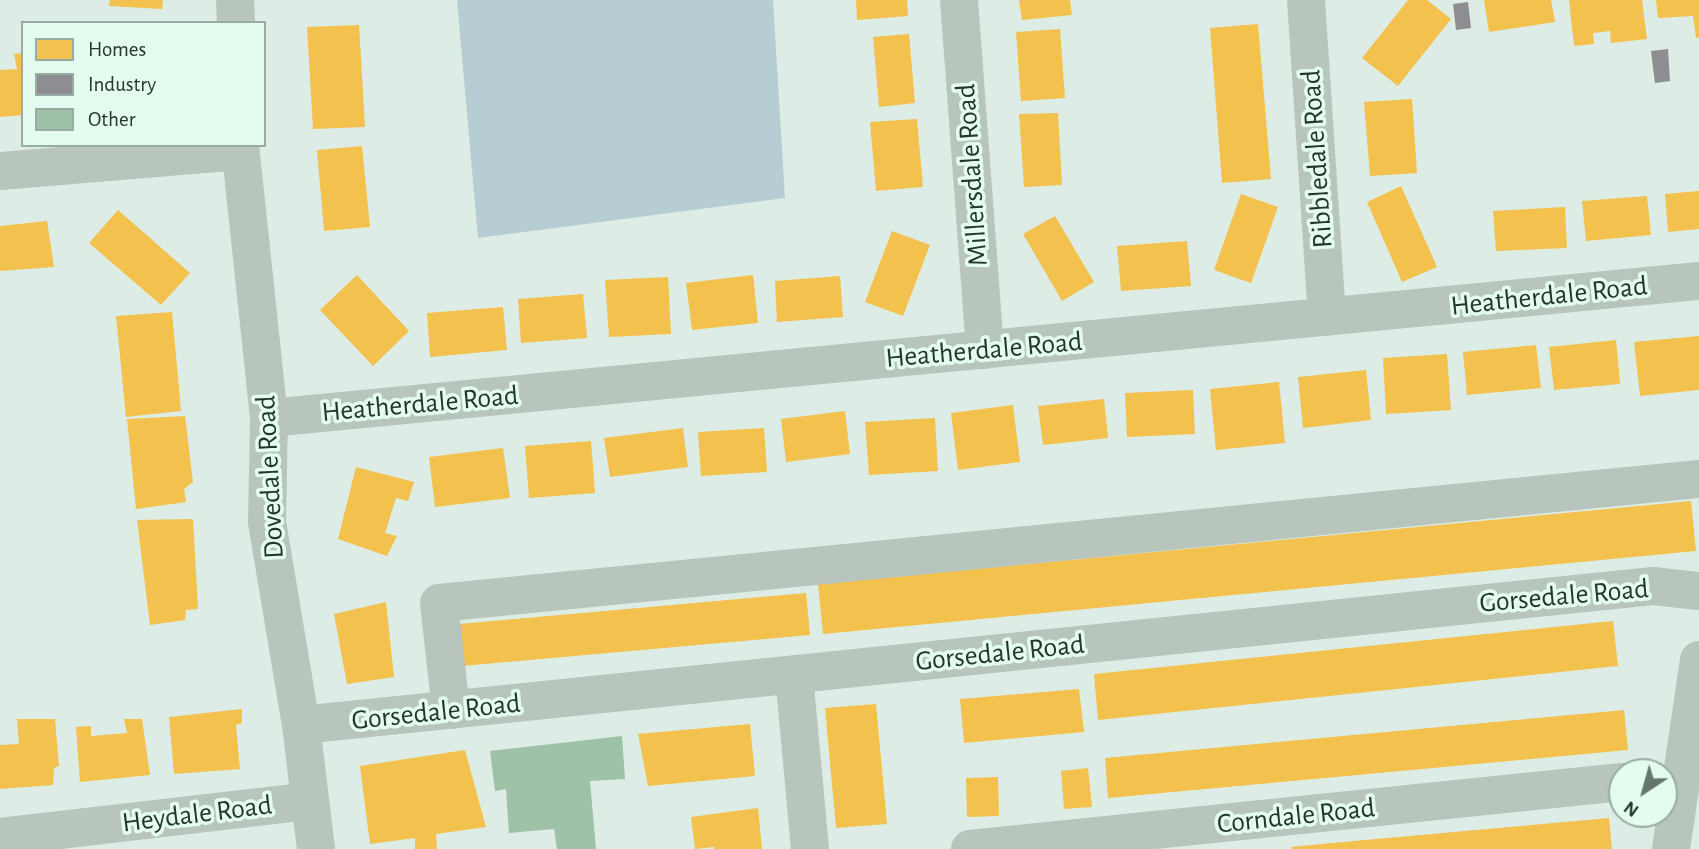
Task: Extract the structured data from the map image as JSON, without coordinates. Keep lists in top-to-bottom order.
{
  "streets": {
    "street": [
      "Ribbledale Road",
      "Millersdale Road",
      "Heatherdale Road",
      "Dovedale Road",
      "Gorsedale Road",
      "Heydale Road",
      "Corndale Road"
    ]
  },
  "crossings": [
    ["Ribbledale Road", "Heatherdale Road"],
    ["Millersdale Road", "Heatherdale Road"],
    ["Heatherdale Road", "Dovedale Road"],
    ["Dovedale Road", "Gorsedale Road"],
    ["Dovedale Road", "Heydale Road"]
  ],
  "legend": ["Homes", "Industry", "Other"],
  "north": "bottom left"
}
